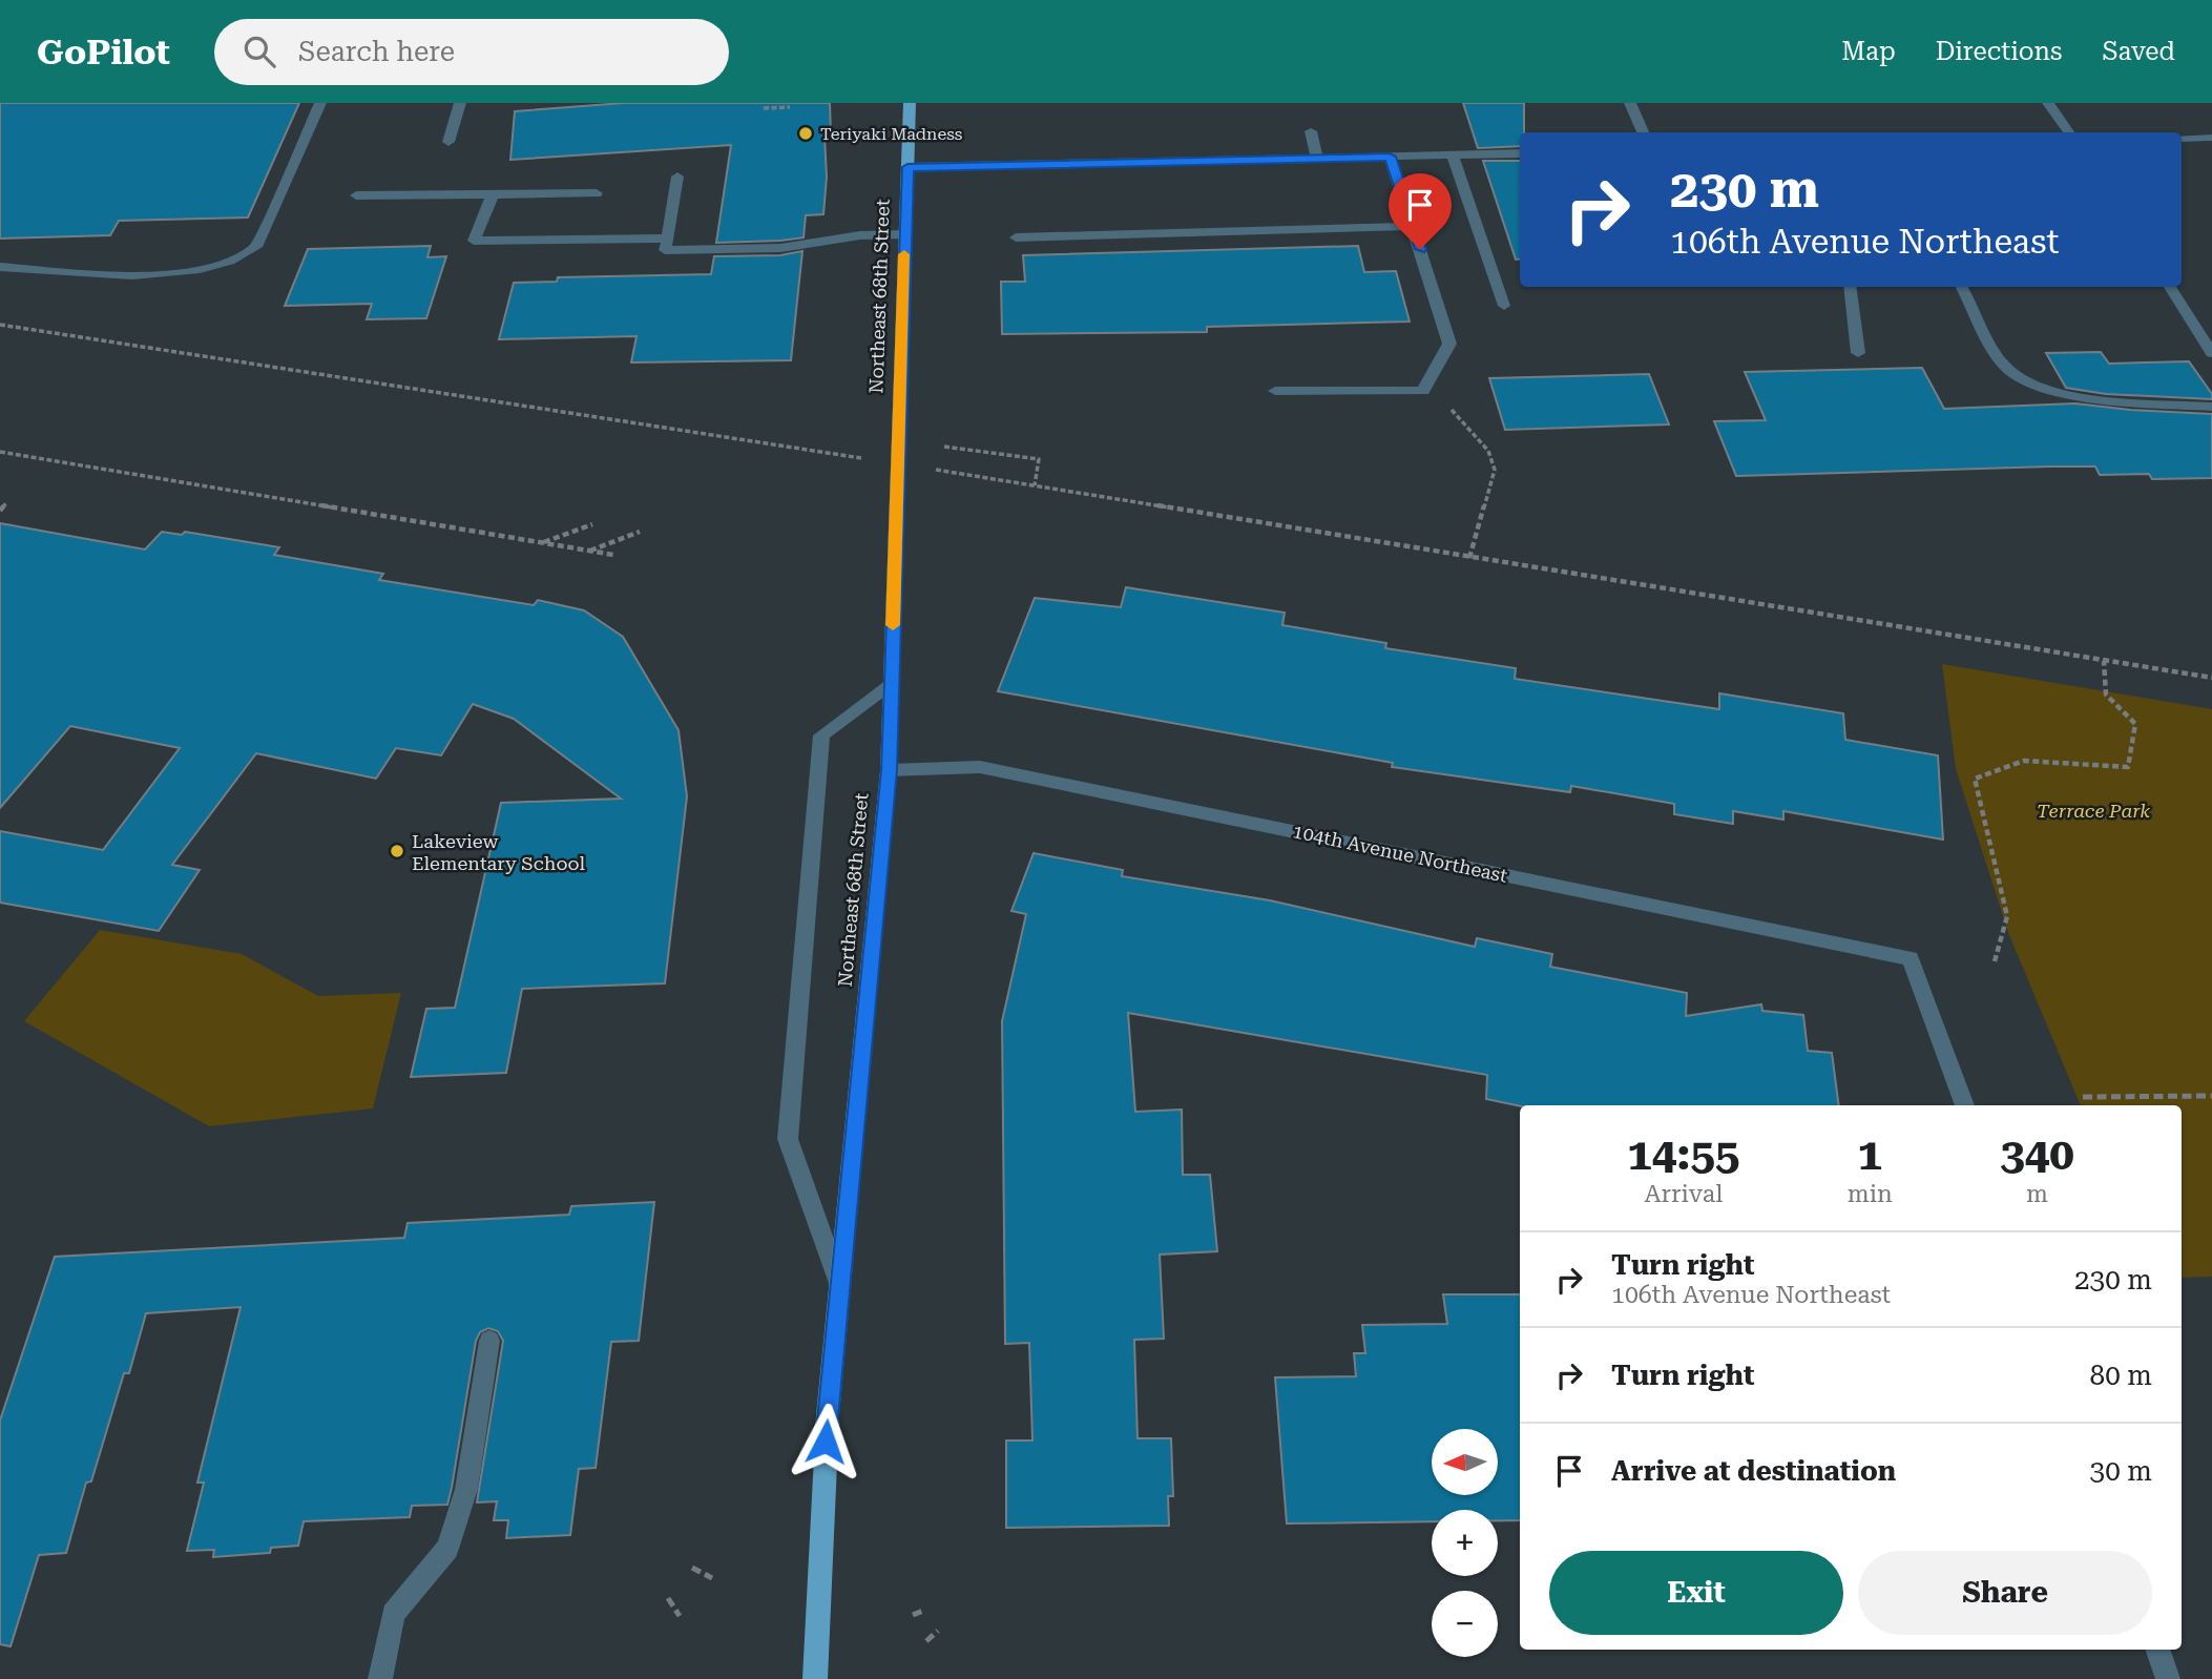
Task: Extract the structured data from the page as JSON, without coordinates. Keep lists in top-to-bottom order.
{
  "streets": {
    "main road": ["Northeast 68th Street"],
    "street": ["104th Avenue Northeast"]
  },
  "crossings": [
    ["Northeast 68th Street", "104th Avenue Northeast"]
  ],
  "parks": ["Terrace Park"],
  "places": ["Teriyaki Madness", "Lakeview Elementary School"],
  "north": "left",
  "page": {
    "header": "GoPilot",
    "search": "Search here",
    "nav": ["Map", "Directions", "Saved"],
    "turn": ["230 m", "106th Avenue Northeast"],
    "eta": [
      "14:55",
      "Arrival",
      "1",
      "min",
      "340",
      "m"
    ],
    "list": [
      {
        "name": "Turn right",
        "note": "106th Avenue Northeast",
        "value": "230 m"
      },
      {
        "name": "Turn right",
        "value": "80 m"
      },
      {
        "name": "Arrive at destination",
        "value": "30 m"
      }
    ],
    "map_buttons": ["+", "−"],
    "buttons": ["Exit", "Share"]
  }
}
